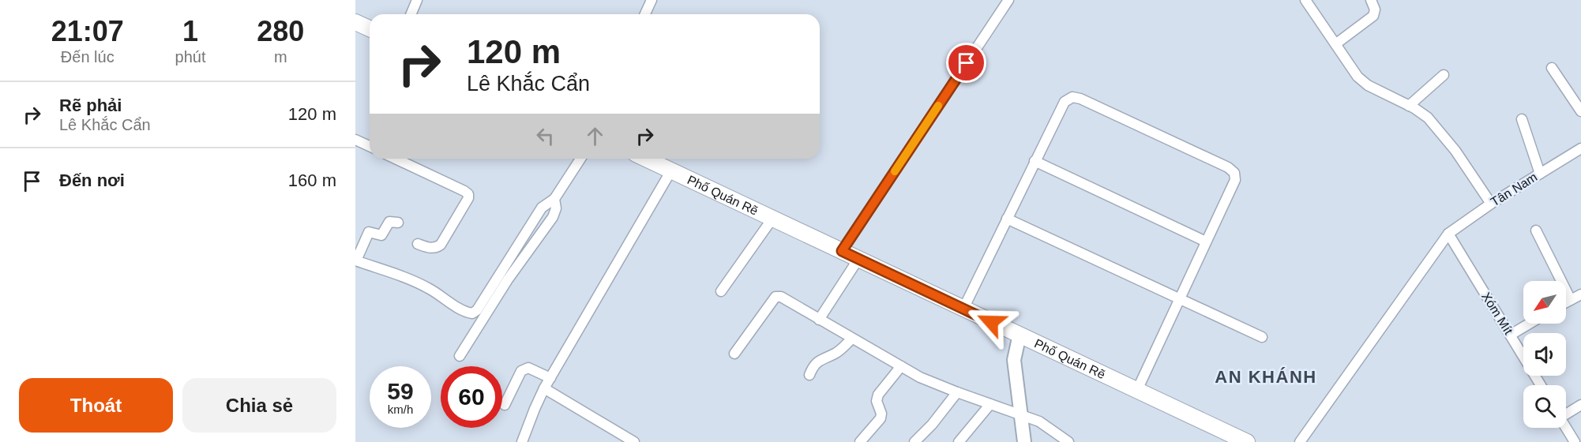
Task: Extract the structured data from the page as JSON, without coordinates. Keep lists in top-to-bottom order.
{
  "streets": {
    "main road": ["Phố Quán Rẽ"],
    "street": ["Tân Nam", "Xóm Mít"]
  },
  "crossings": [
    ["Tân Nam", "Xóm Mít"]
  ],
  "districts": ["AN KHÁNH"],
  "north": "bottom left",
  "page": {
    "eta": [
      "21:07",
      "Đến lúc",
      "1",
      "phút",
      "280",
      "m"
    ],
    "turn": ["120 m", "Lê Khắc Cẩn"],
    "list": [
      {
        "name": "Rẽ phải",
        "note": "Lê Khắc Cẩn",
        "value": "120 m"
      },
      {
        "name": "Đến nơi",
        "value": "160 m"
      }
    ],
    "speed": "59 km/h",
    "limit": "60",
    "buttons": ["Thoát", "Chia sẻ"]
  }
}
